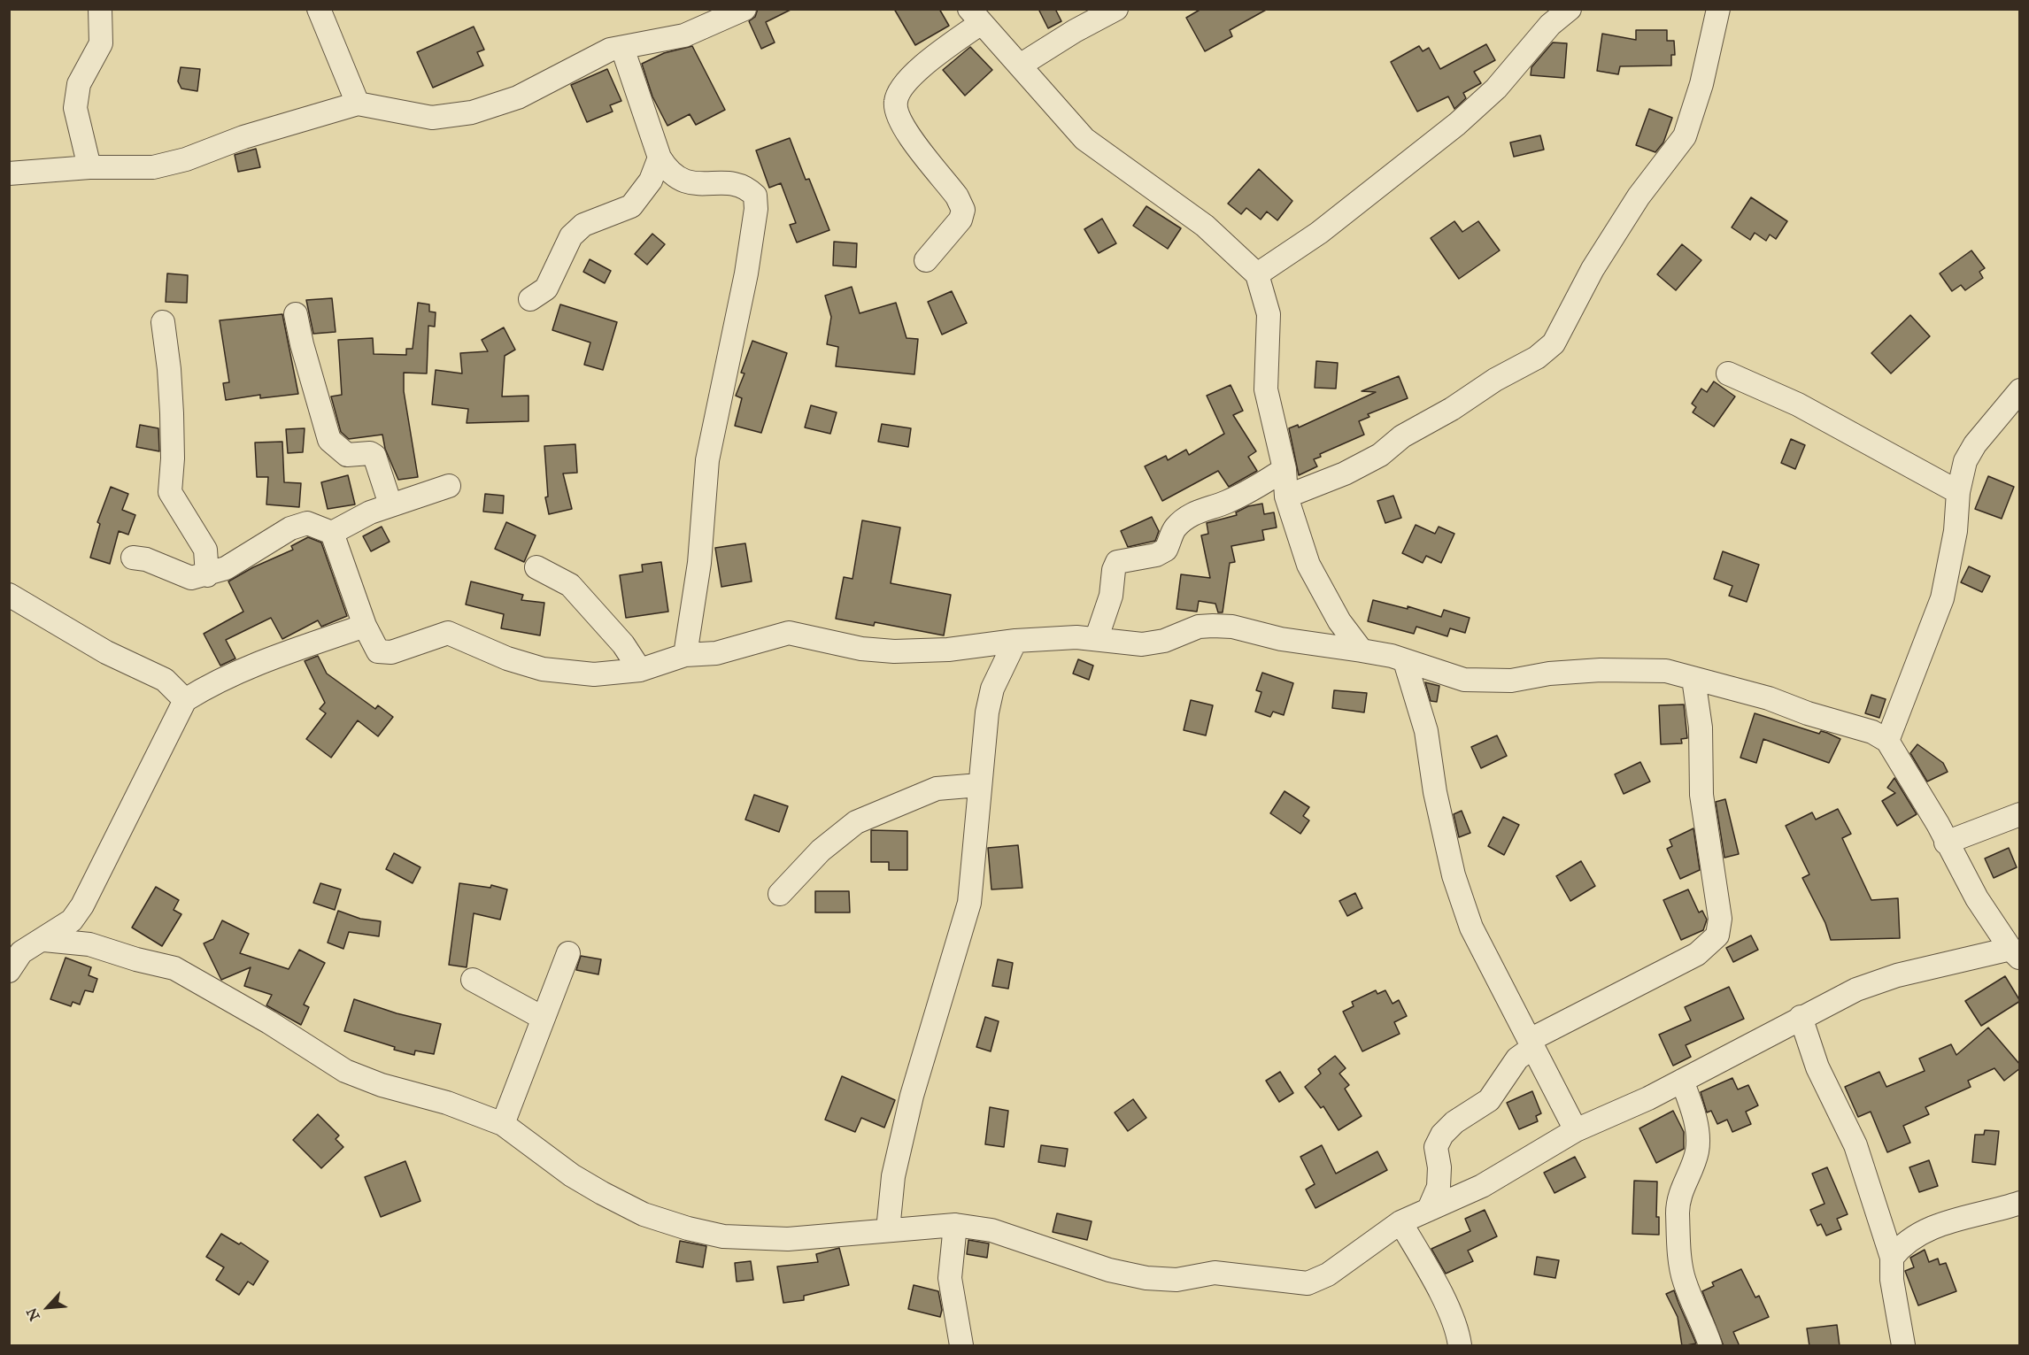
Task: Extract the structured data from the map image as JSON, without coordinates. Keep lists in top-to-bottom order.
{
  "north": "bottom left"
}
